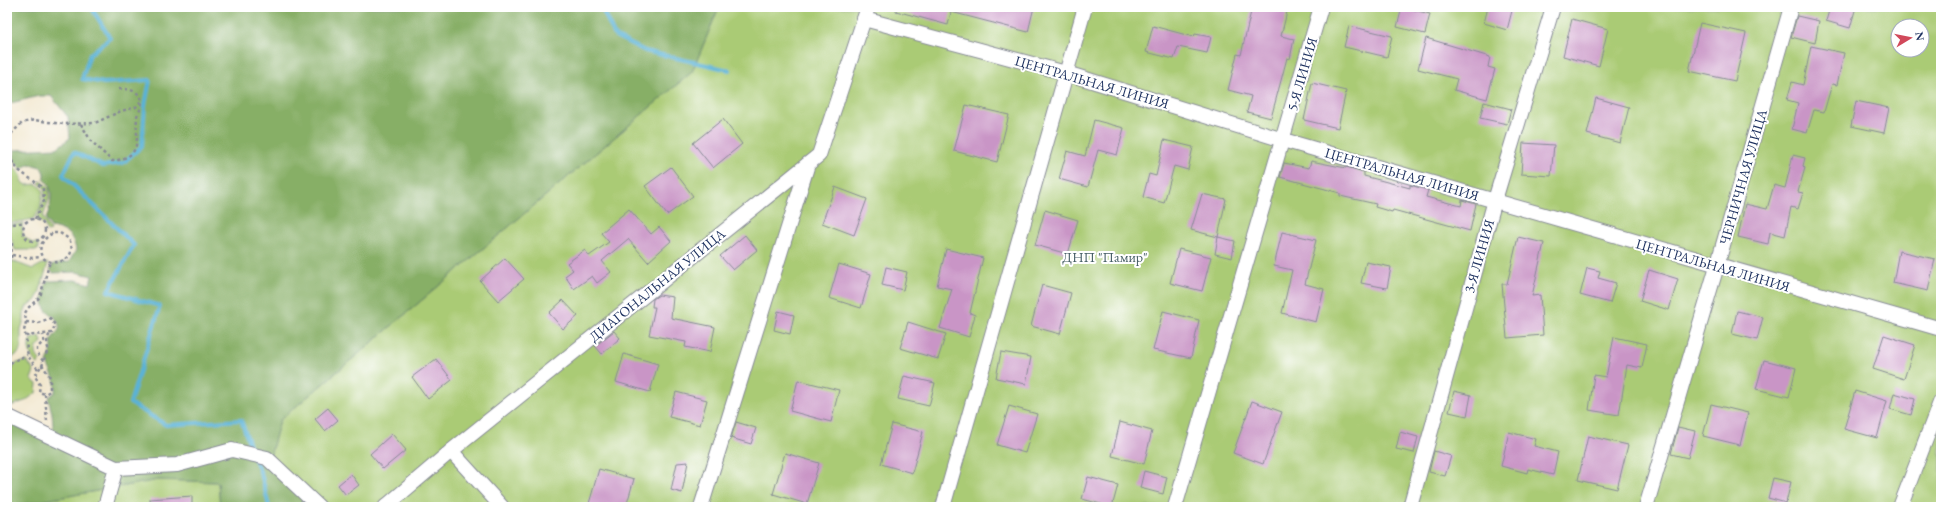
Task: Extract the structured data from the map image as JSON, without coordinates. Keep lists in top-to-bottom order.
{
  "streets": {
    "street": [
      "5-Я ЛИНИЯ",
      "ЦЕНТРАЛЬНАЯ ЛИНИЯ",
      "ЧЕРНИЧНАЯ УЛИЦА",
      "3-Я ЛИНИЯ",
      "ДИАГОНАЛЬНАЯ УЛИЦА"
    ]
  },
  "crossings": [
    ["5-Я ЛИНИЯ", "ЦЕНТРАЛЬНАЯ ЛИНИЯ"],
    ["ЦЕНТРАЛЬНАЯ ЛИНИЯ", "ЧЕРНИЧНАЯ УЛИЦА"],
    ["ЦЕНТРАЛЬНАЯ ЛИНИЯ", "3-Я ЛИНИЯ"],
    ["ЦЕНТРАЛЬНАЯ ЛИНИЯ", "ДИАГОНАЛЬНАЯ УЛИЦА"]
  ],
  "parks": ["ДНП \"Памир\""],
  "north": "right"
}
